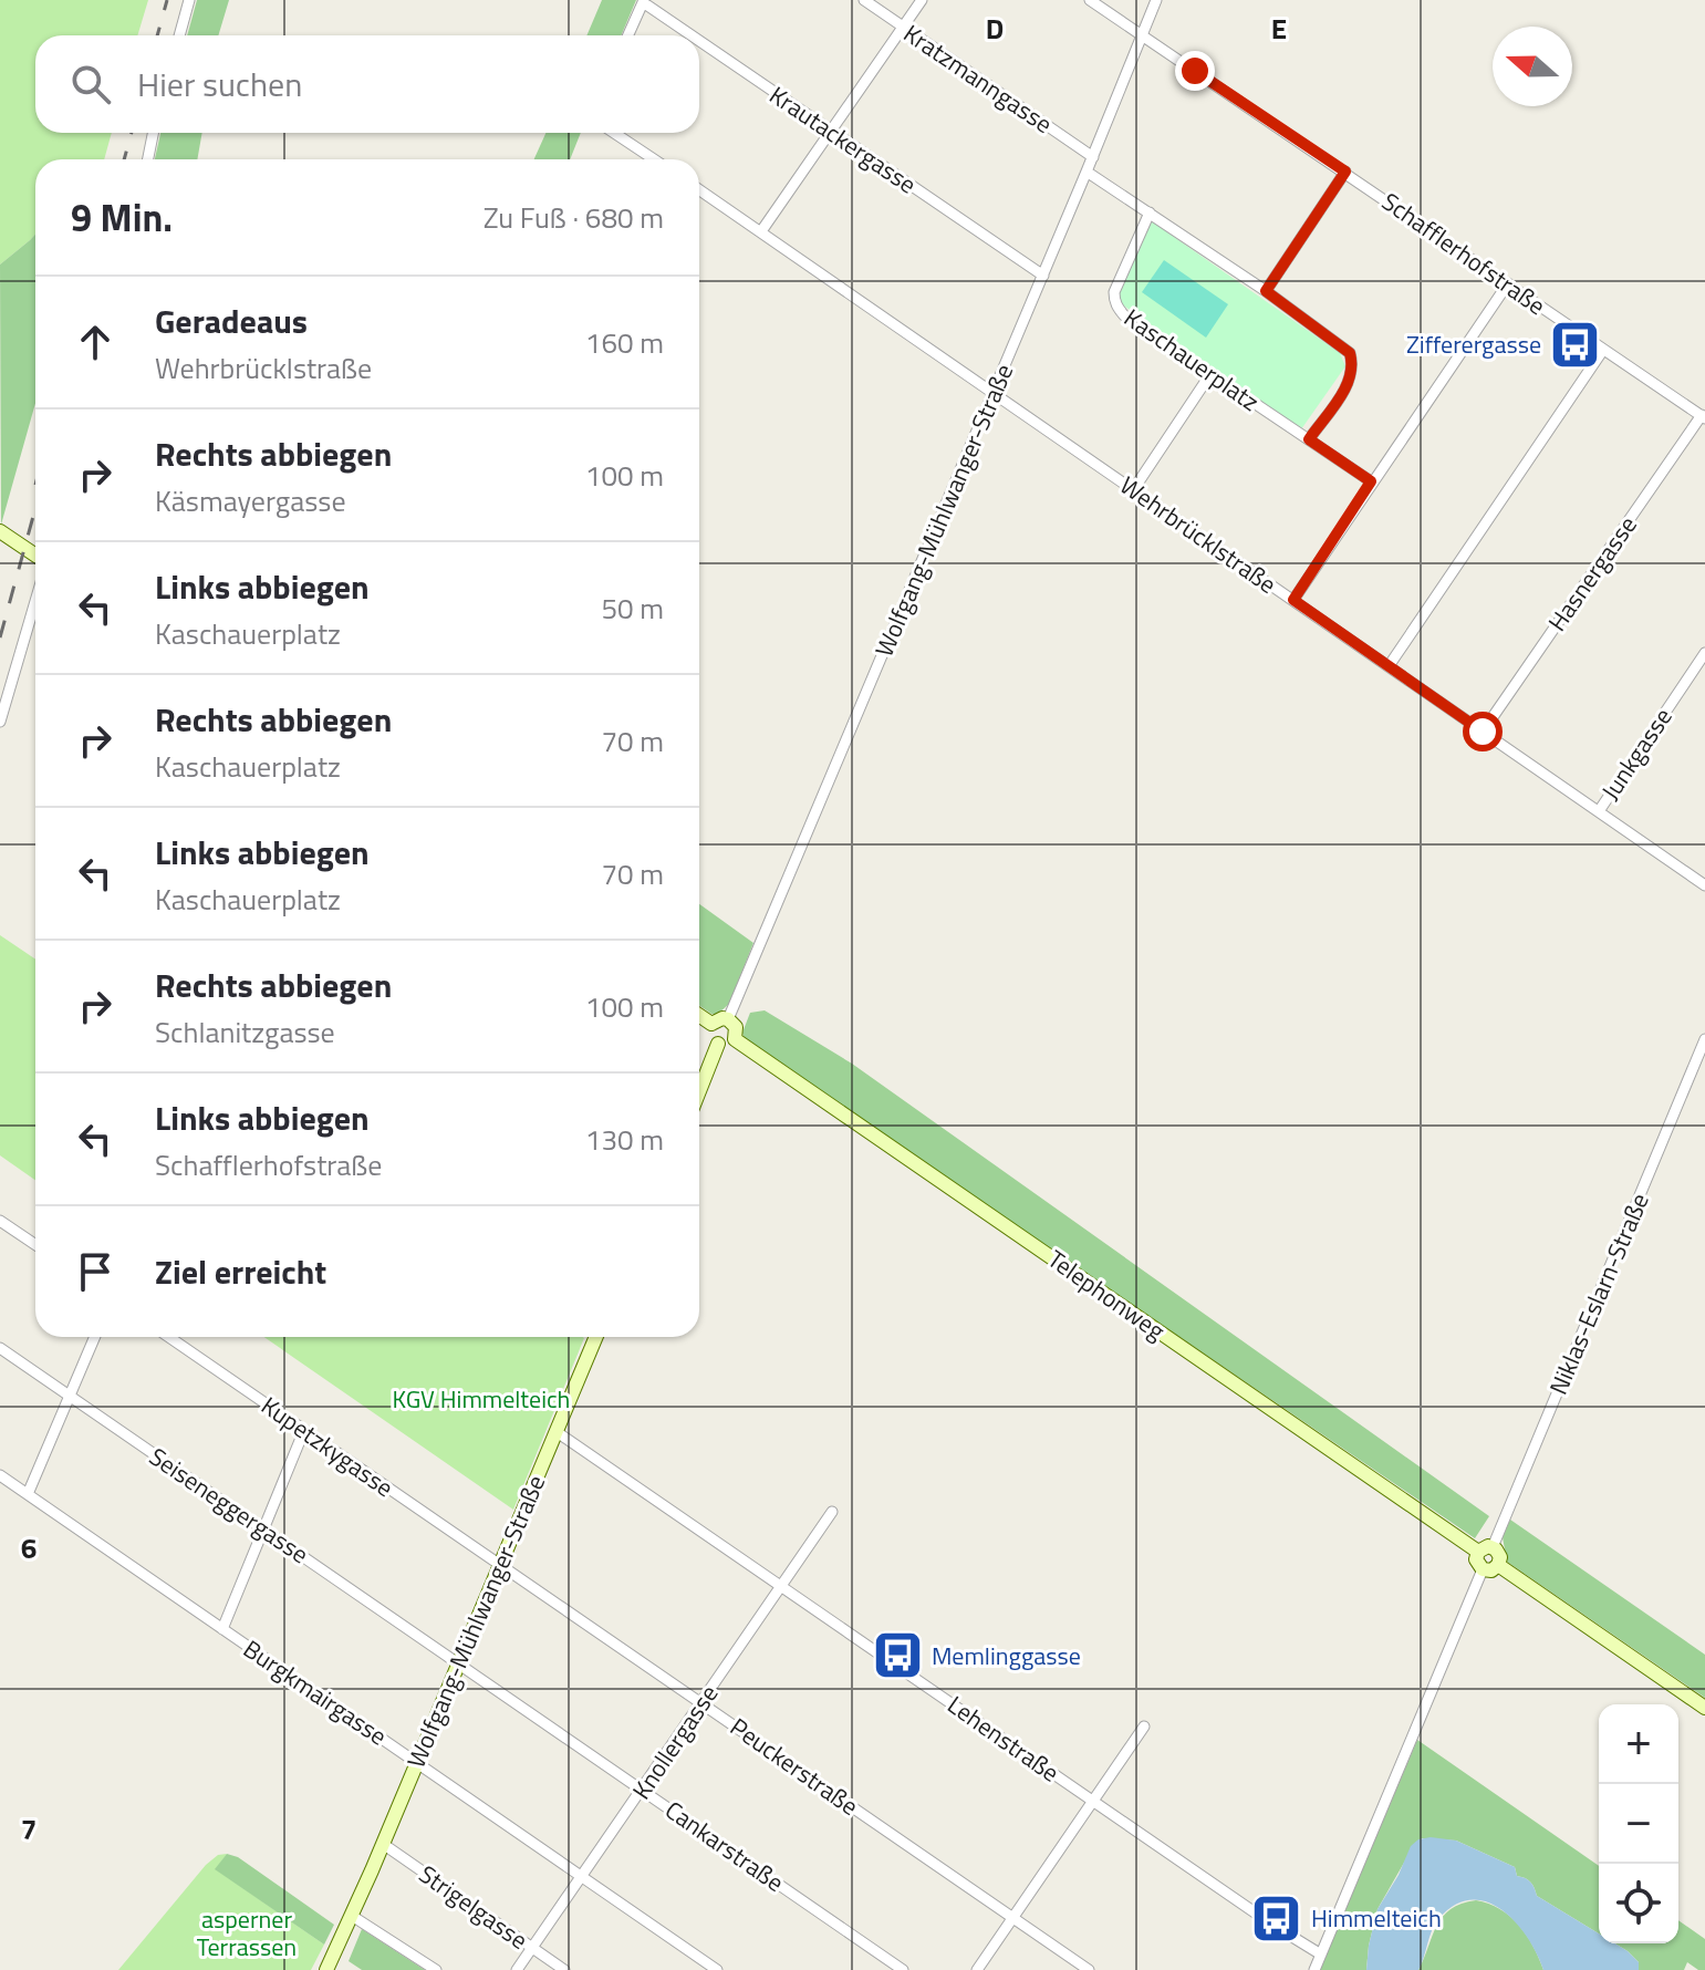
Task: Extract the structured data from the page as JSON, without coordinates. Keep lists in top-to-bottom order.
{
  "streets": {
    "street": [
      "Kratzmanngasse",
      "Krautackergasse",
      "Schafflerhofstraße",
      "Kaschauerplatz",
      "Wolfgang-Mühlwanger-Straße",
      "Wehrbrücklstraße",
      "Hasnergasse",
      "Junkgasse",
      "Niklas-Eslarn-Straße",
      "Telephonweg",
      "Kupetzkygasse",
      "Seiseneggergasse",
      "Burgkmairgasse",
      "Lehenstraße",
      "Knollergasse",
      "Peuckerstraße",
      "Cankarstraße",
      "Strigelgasse"
    ]
  },
  "crossings": [
    ["Kratzmanngasse", "Wolfgang-Mühlwanger-Straße"],
    ["Krautackergasse", "Wolfgang-Mühlwanger-Straße"],
    ["Schafflerhofstraße", "Wolfgang-Mühlwanger-Straße"],
    ["Schafflerhofstraße", "Hasnergasse"],
    ["Wolfgang-Mühlwanger-Straße", "Wehrbrücklstraße"],
    ["Wolfgang-Mühlwanger-Straße", "Telephonweg"],
    ["Wolfgang-Mühlwanger-Straße", "Kupetzkygasse"],
    ["Wolfgang-Mühlwanger-Straße", "Seiseneggergasse"],
    ["Wolfgang-Mühlwanger-Straße", "Burgkmairgasse"],
    ["Wolfgang-Mühlwanger-Straße", "Lehenstraße"],
    ["Wolfgang-Mühlwanger-Straße", "Peuckerstraße"],
    ["Wolfgang-Mühlwanger-Straße", "Cankarstraße"],
    ["Wolfgang-Mühlwanger-Straße", "Strigelgasse"],
    ["Wehrbrücklstraße", "Hasnergasse"],
    ["Wehrbrücklstraße", "Junkgasse"],
    ["Niklas-Eslarn-Straße", "Telephonweg"],
    ["Kupetzkygasse", "Peuckerstraße"],
    ["Seiseneggergasse", "Cankarstraße"],
    ["Burgkmairgasse", "Knollergasse"],
    ["Lehenstraße", "Knollergasse"],
    ["Knollergasse", "Peuckerstraße"],
    ["Knollergasse", "Cankarstraße"],
    ["Knollergasse", "Strigelgasse"]
  ],
  "parks": ["KGV Himmelteich", "asperner Terrassen"],
  "places": {
    "bus stop": ["Zifferergasse", "Memlinggasse", "Himmelteich"]
  },
  "north": "left",
  "page": {
    "search": "Hier suchen",
    "heading": ["9 Min.", "Zu Fuß · 680 m"],
    "list": [
      ["Geradeaus", "Wehrbrücklstraße", "160 m"],
      ["Rechts abbiegen", "Käsmayergasse", "100 m"],
      ["Links abbiegen", "Kaschauerplatz", "50 m"],
      ["Rechts abbiegen", "Kaschauerplatz", "70 m"],
      ["Links abbiegen", "Kaschauerplatz", "70 m"],
      ["Rechts abbiegen", "Schlanitzgasse", "100 m"],
      ["Links abbiegen", "Schafflerhofstraße", "130 m"],
      "Ziel erreicht"
    ],
    "map_buttons": ["+", "−"]
  },
  "grid": {
    "columns": ["D", "E"],
    "rows": ["6", "7"]
  }
}
